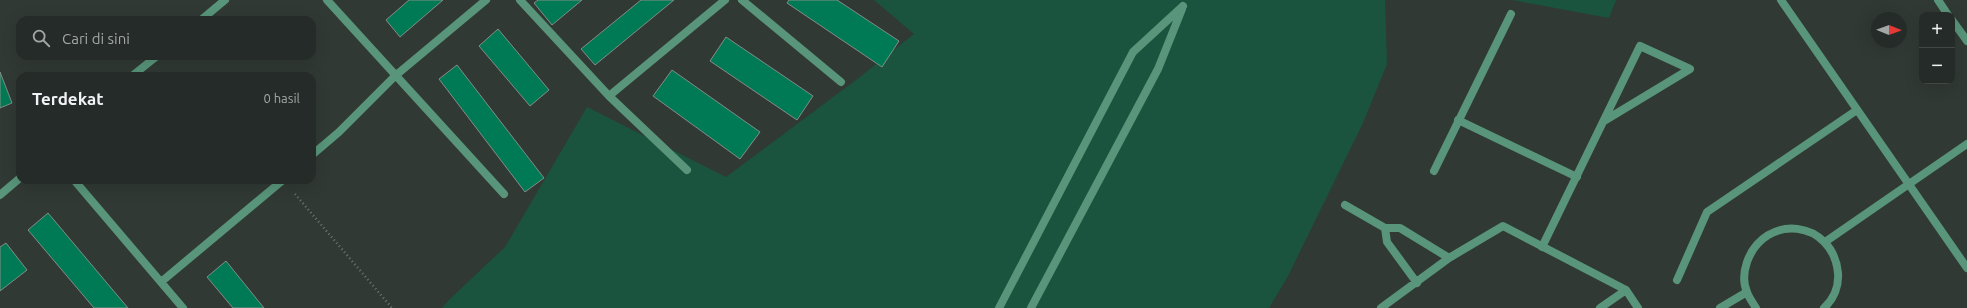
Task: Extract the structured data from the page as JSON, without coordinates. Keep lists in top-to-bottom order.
{
  "north": "right",
  "page": {
    "map_buttons": ["+", "−"],
    "search": "Cari di sini",
    "heading": ["Terdekat", "0 hasil"]
  }
}
